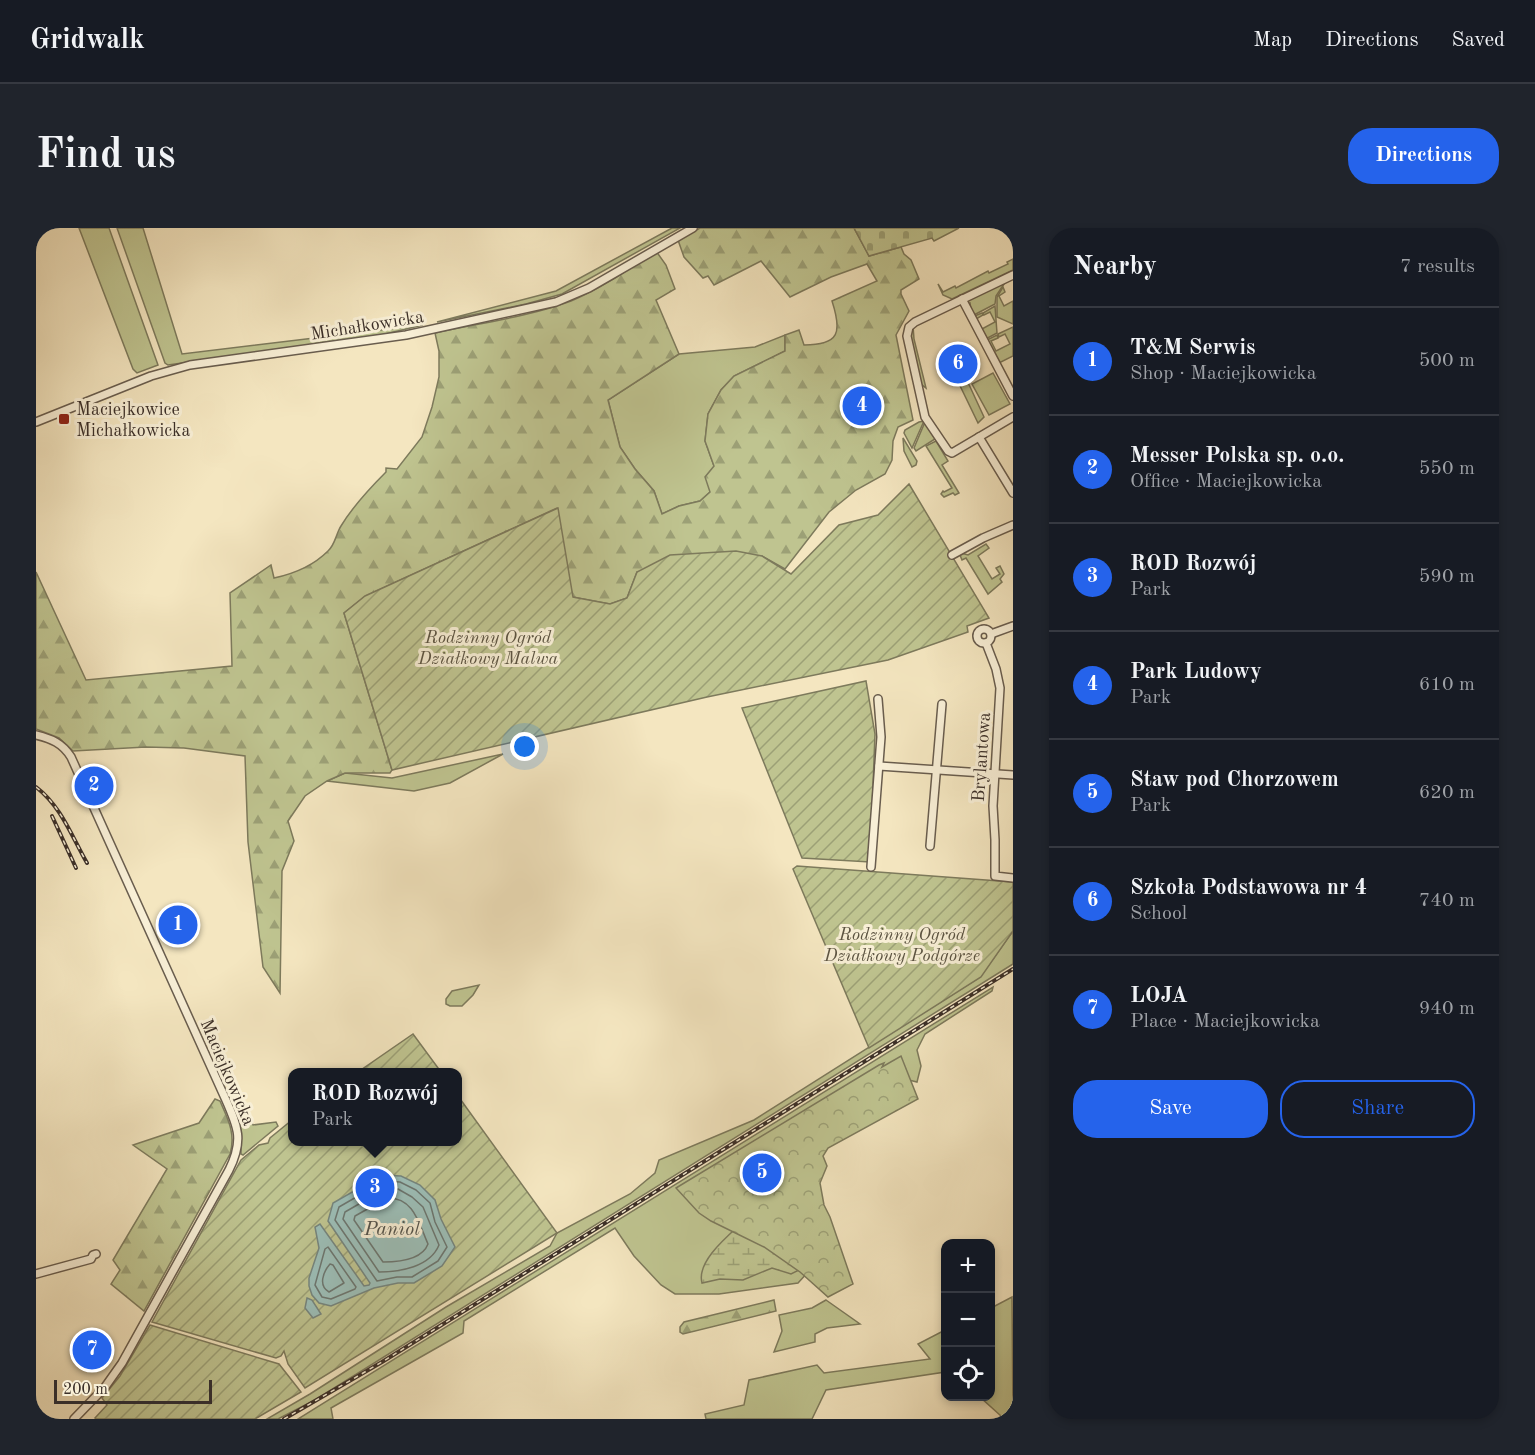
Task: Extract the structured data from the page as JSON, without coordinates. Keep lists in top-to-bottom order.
{
  "streets": {
    "street": ["Michałkowicka", "Brylantowa", "Maciejkowicka"]
  },
  "water": ["Paniol"],
  "parks": ["Rodzinny Ogród Działkowy Malwa", "Rodzinny Ogród Działkowy Podgórze"],
  "places": {
    "transit": ["Maciejkowice Michałkowicka"]
  },
  "scale_bar": "200 m",
  "page": {
    "header": "Gridwalk",
    "nav": ["Map", "Directions", "Saved"],
    "buttons": [
      "Directions",
      ["Save", "Share"]
    ],
    "title": "Find us",
    "heading": ["Nearby", "7 results"],
    "list": [
      {
        "mark": "1",
        "name": "T&M Serwis",
        "note": "Shop · Maciejkowicka",
        "value": "500 m"
      },
      {
        "mark": "2",
        "name": "Messer Polska sp. o.o.",
        "note": "Office · Maciejkowicka",
        "value": "550 m"
      },
      {
        "mark": "3",
        "name": "ROD Rozwój",
        "note": "Park",
        "value": "590 m"
      },
      {
        "mark": "4",
        "name": "Park Ludowy",
        "note": "Park",
        "value": "610 m"
      },
      {
        "mark": "5",
        "name": "Staw pod Chorzowem",
        "note": "Park",
        "value": "620 m"
      },
      {
        "mark": "6",
        "name": "Szkoła Podstawowa nr 4",
        "note": "School",
        "value": "740 m"
      },
      {
        "mark": "7",
        "name": "LOJA",
        "note": "Place · Maciejkowicka",
        "value": "940 m"
      }
    ],
    "pins": [
      "6",
      "4",
      "2",
      "1",
      "5",
      "3",
      "7"
    ],
    "popup": ["ROD Rozwój", "Park"],
    "map_buttons": ["+", "−"],
    "scale": "200 m"
  }
}
